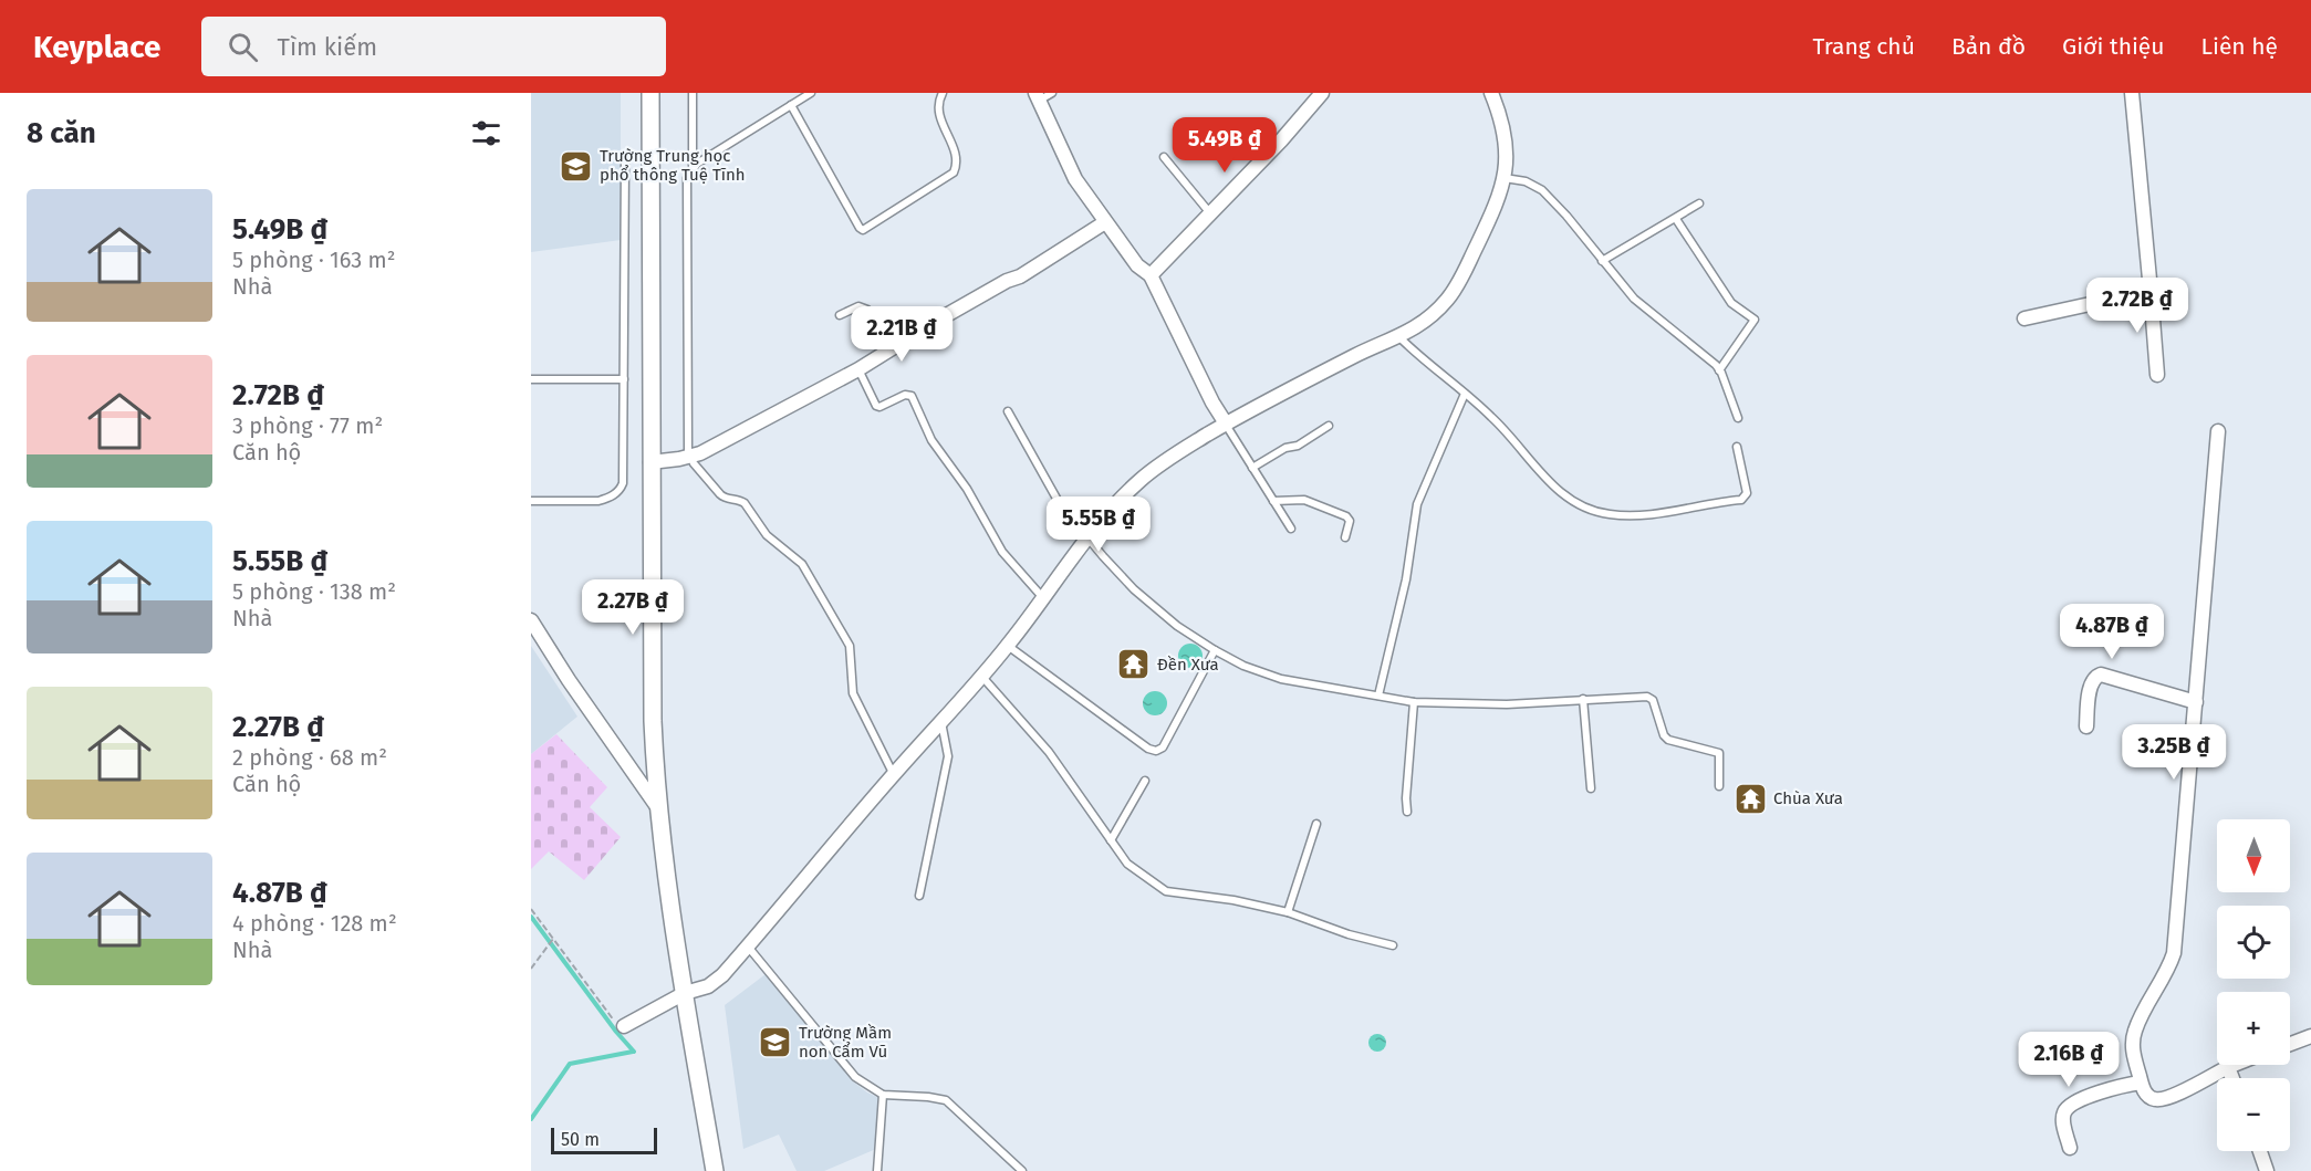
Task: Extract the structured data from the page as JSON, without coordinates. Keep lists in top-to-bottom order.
{
  "places": {
    "school or university": ["Trường Trung học phổ thông Tuệ Tĩnh", "Trường Mầm non Cẩm Vũ"],
    "temple": ["Đền Xưa", "Chùa Xưa"]
  },
  "scale_bar": "50 m",
  "north": "bottom",
  "page": {
    "header": "Keyplace",
    "search": "Tìm kiếm",
    "nav": [
      "Trang chủ",
      "Bản đồ",
      "Giới thiệu",
      "Liên hệ"
    ],
    "heading": "8 căn",
    "price": [
      "5.49B ₫",
      "2.72B ₫",
      "2.21B ₫",
      "5.55B ₫",
      "2.27B ₫",
      "4.87B ₫",
      "3.25B ₫",
      "2.16B ₫"
    ],
    "list": [
      {
        "name": "5.49B ₫",
        "note": "5 phòng · 163 m² · Nhà"
      },
      {
        "name": "2.72B ₫",
        "note": "3 phòng · 77 m² · Căn hộ"
      },
      {
        "name": "5.55B ₫",
        "note": "5 phòng · 138 m² · Nhà"
      },
      {
        "name": "2.27B ₫",
        "note": "2 phòng · 68 m² · Căn hộ"
      },
      {
        "name": "4.87B ₫",
        "note": "4 phòng · 128 m² · Nhà"
      }
    ],
    "map_buttons": ["+", "−"],
    "scale": "50 m"
  }
}
